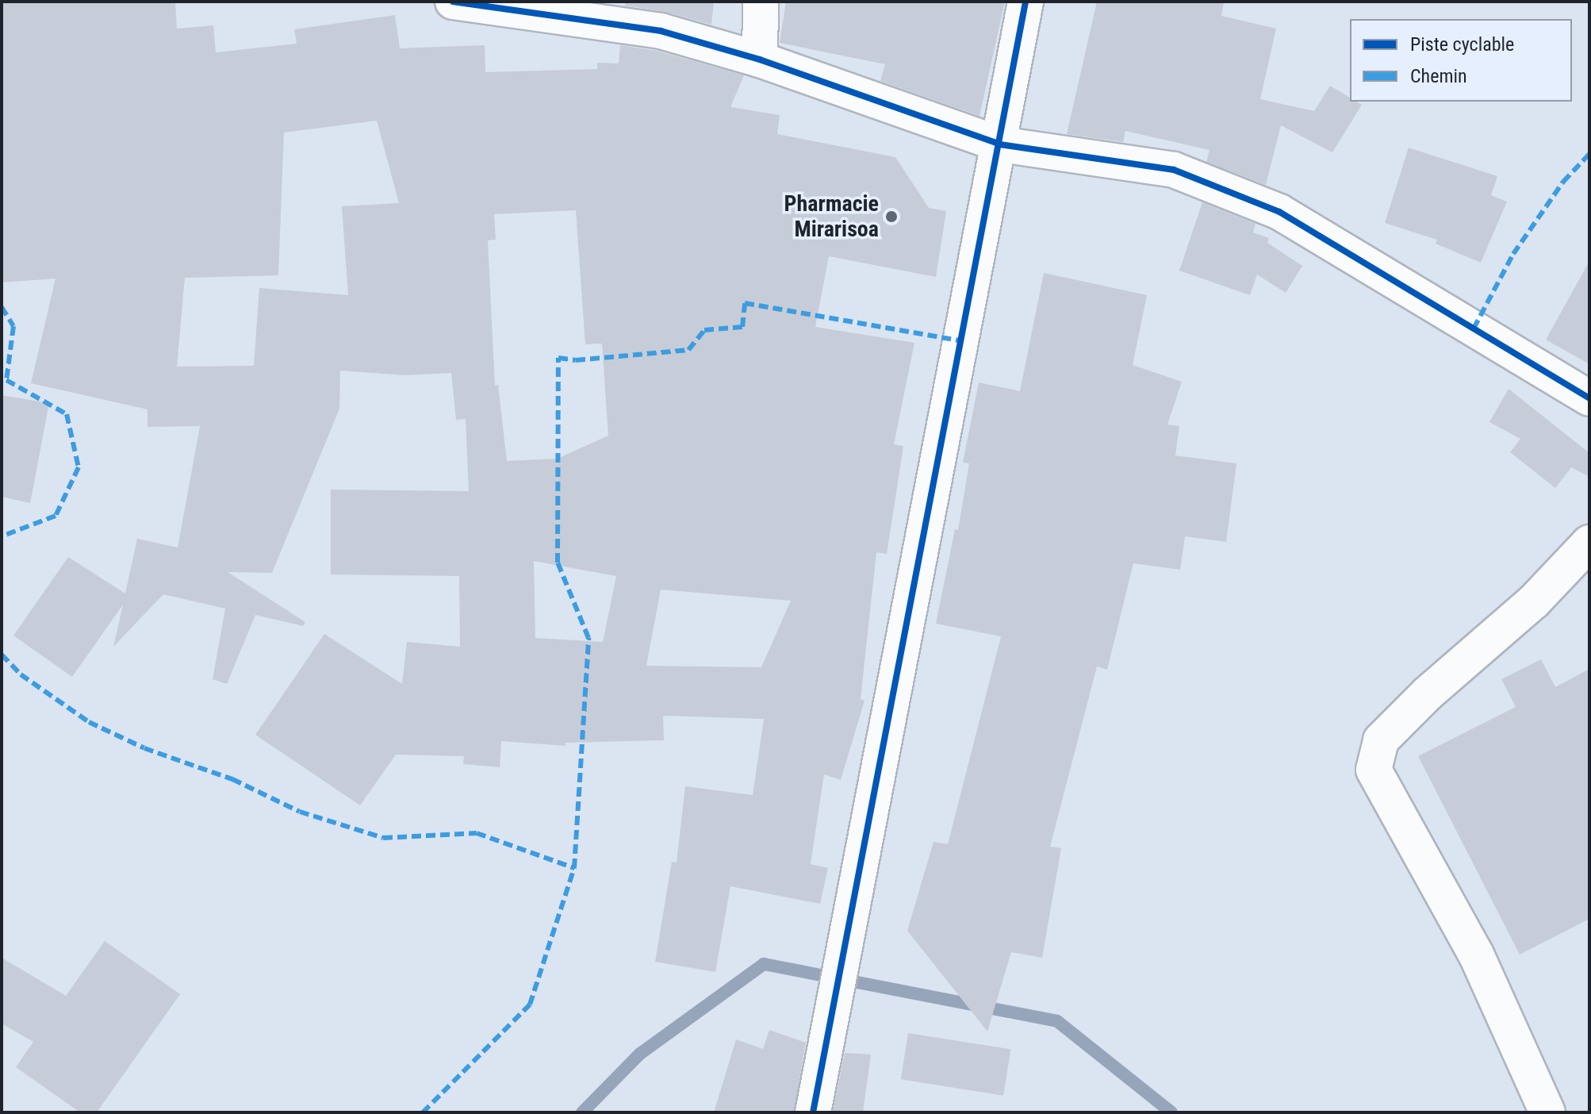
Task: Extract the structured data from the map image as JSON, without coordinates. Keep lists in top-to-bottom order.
{
  "places": ["Pharmacie Mirarisoa"],
  "legend": ["Piste cyclable", "Chemin"]
}
